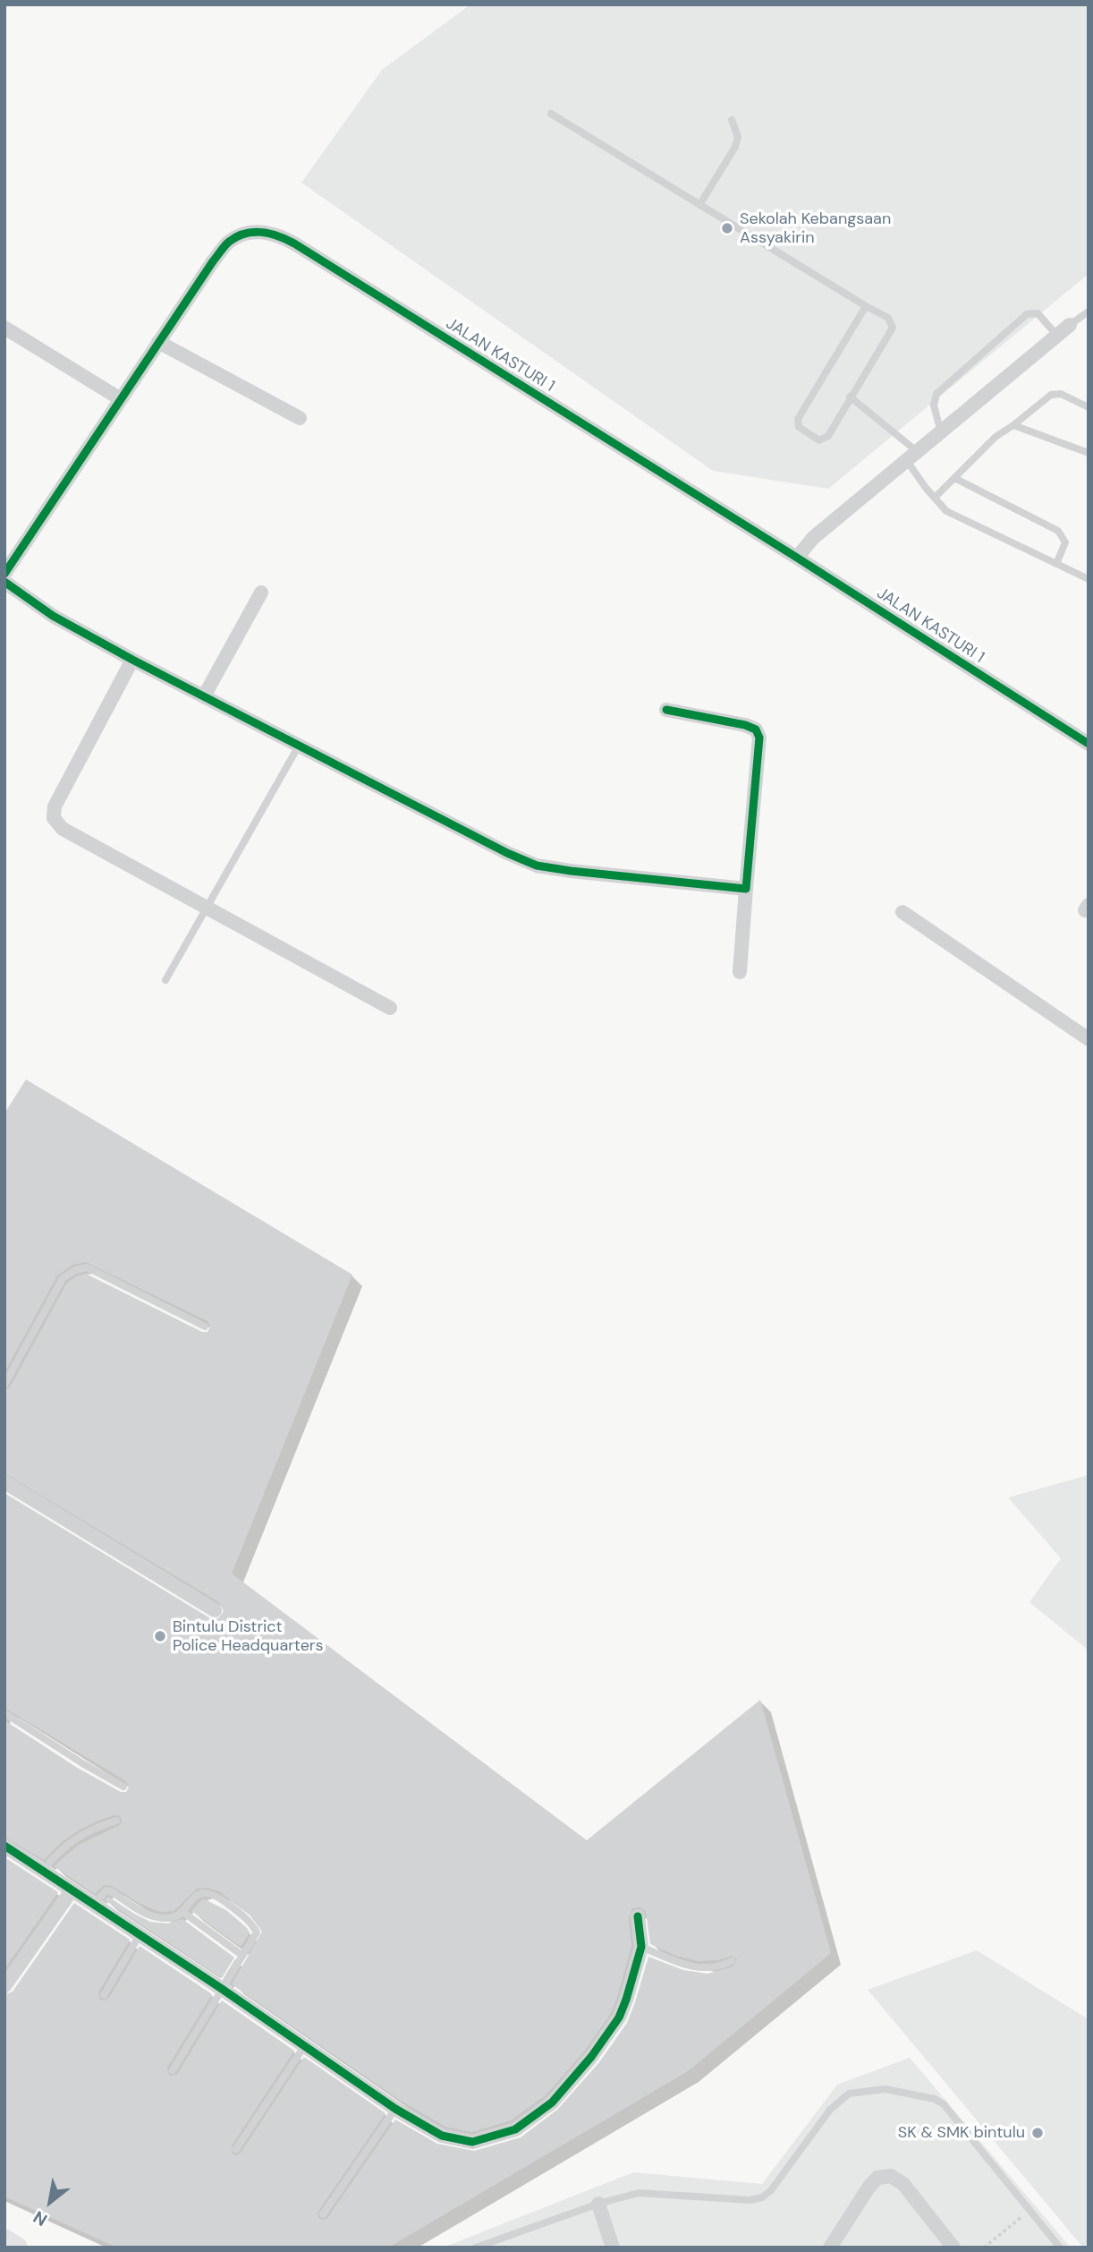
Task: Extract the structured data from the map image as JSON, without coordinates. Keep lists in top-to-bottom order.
{
  "streets": {
    "street": ["JALAN KASTURI 1"]
  },
  "places": ["Sekolah Kebangsaan Assyakirin", "Bintulu District Police Headquarters", "SK & SMK bintulu"],
  "north": "bottom left"
}
